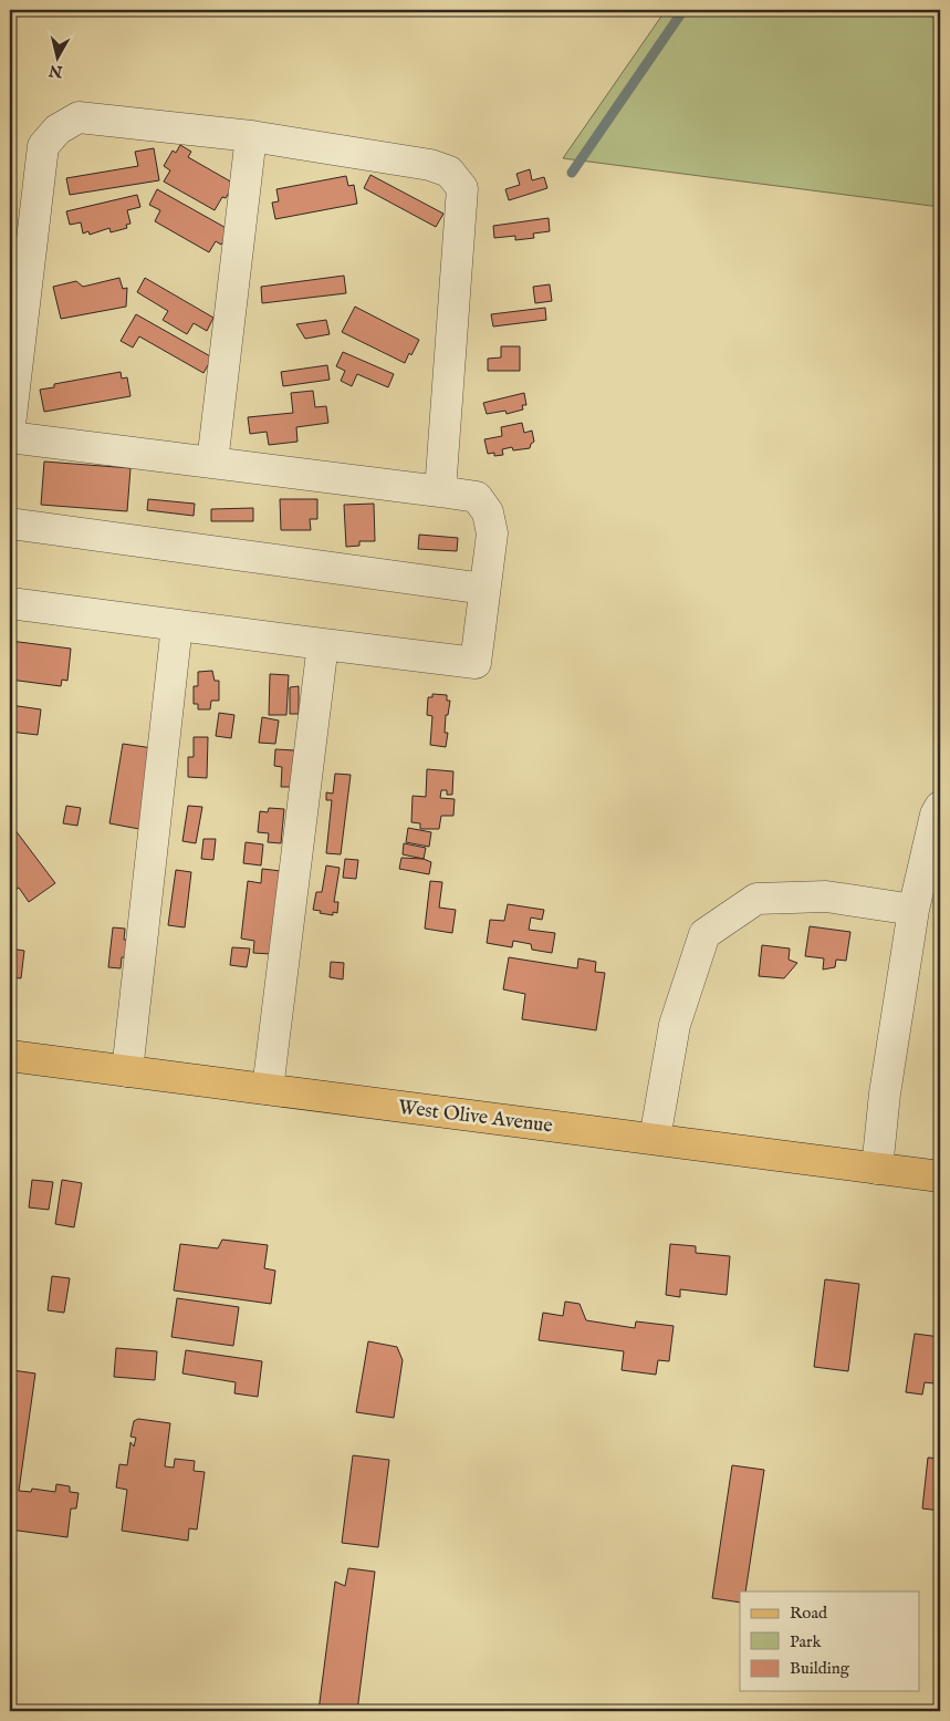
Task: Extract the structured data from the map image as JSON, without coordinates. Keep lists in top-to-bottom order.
{
  "streets": {
    "main road": ["West Olive Avenue"]
  },
  "legend": ["Road", "Park", "Building"],
  "north": "bottom"
}
